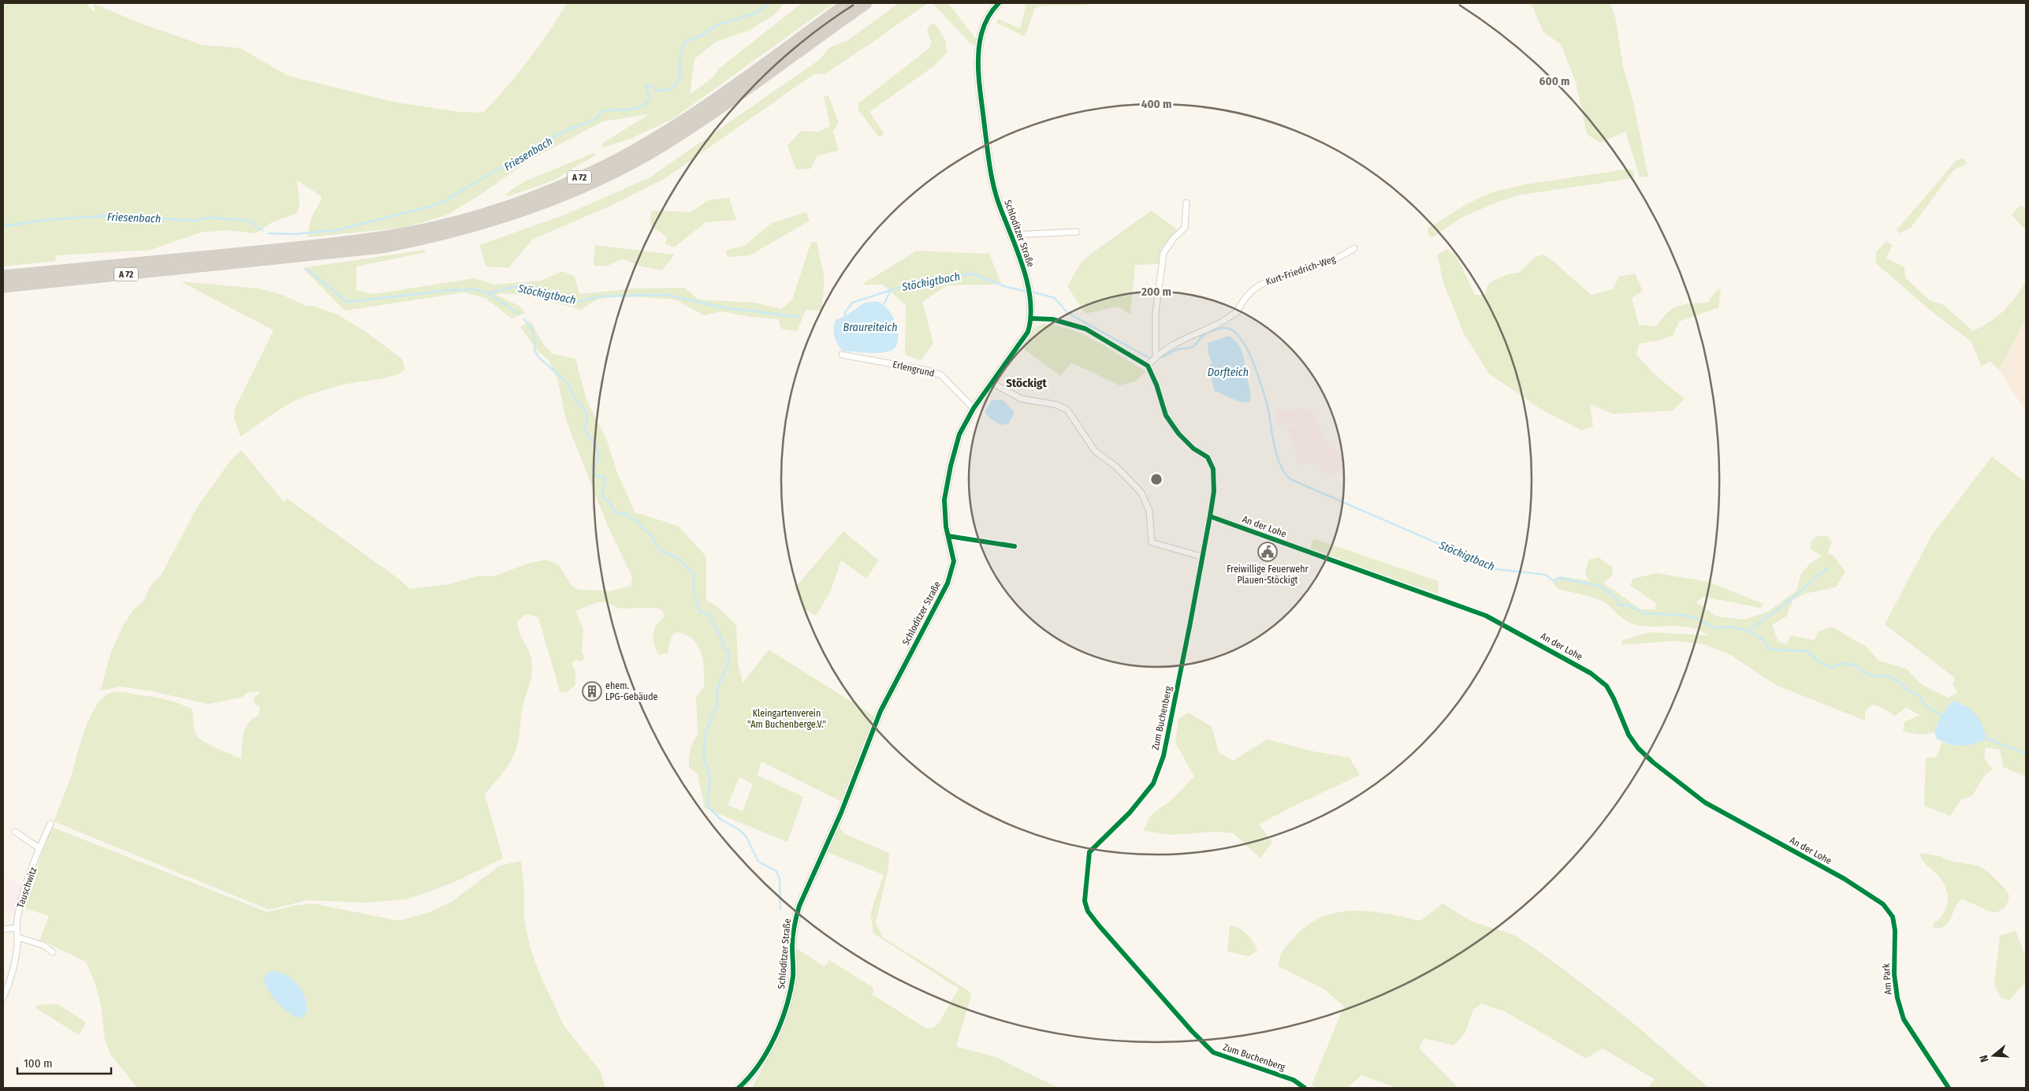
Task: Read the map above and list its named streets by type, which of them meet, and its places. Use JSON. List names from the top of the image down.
{
  "streets": {
    "highway": ["A 72"],
    "street": [
      "Schloditzer Straße",
      "Kurt-Friedrich-Weg",
      "Erlengrund",
      "An der Lohe",
      "Zum Buchenberg",
      "Tauschwitz",
      "Am Park"
    ]
  },
  "crossings": [
    ["Schloditzer Straße", "Erlengrund"],
    ["Kurt-Friedrich-Weg", "Zum Buchenberg"],
    ["An der Lohe", "Zum Buchenberg"],
    ["An der Lohe", "Am Park"]
  ],
  "districts": ["Stöckigt"],
  "water": [
    "Friesenbach",
    "Stöckigtbach",
    "Braureiteich",
    "Dorfteich"
  ],
  "parks": ["Kleingartenverein \"Am Buchenberge.V.\""],
  "places": {
    "public building": ["Freiwillige Feuerwehr Plauen-Stöckigt"],
    "building": ["ehem. LPG-Gebäude"]
  },
  "scale_bar": "100 m",
  "north": "left",
  "rings": ["600 m", "400 m", "200 m"]
}
